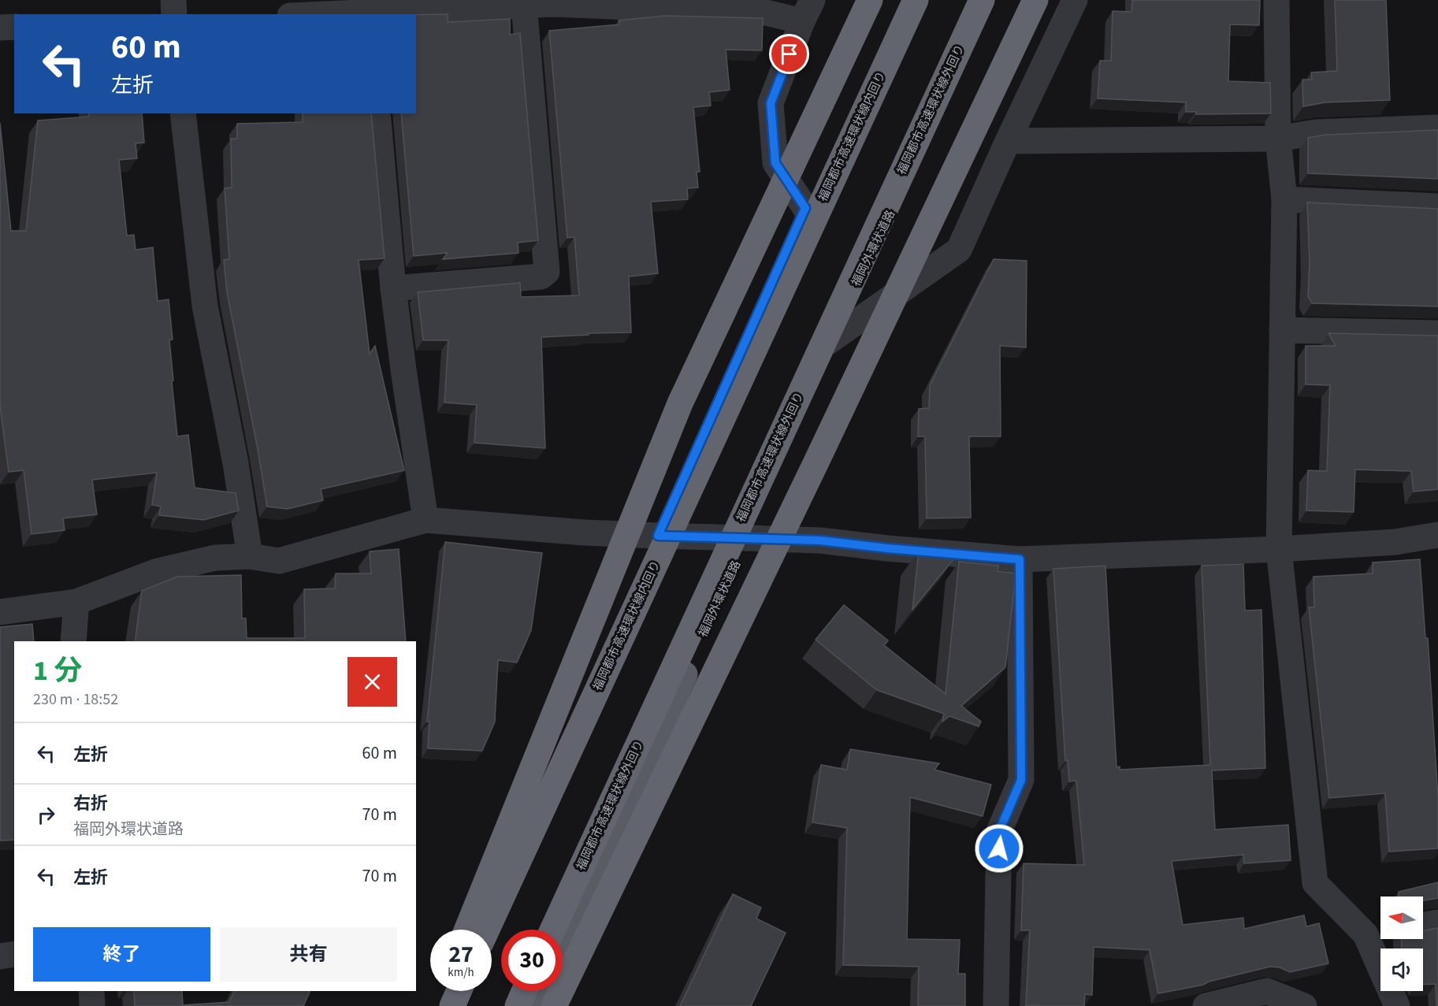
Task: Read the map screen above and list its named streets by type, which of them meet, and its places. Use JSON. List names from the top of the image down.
{
  "streets": {
    "highway": ["福岡都市高速環状線外回り", "福岡都市高速環状線内回り", "福岡外環状道路"]
  },
  "north": "left",
  "page": {
    "turn": ["60 m", "左折"],
    "heading": ["1 分", "230 m · 18:52"],
    "list": [
      {
        "name": "左折",
        "value": "60 m"
      },
      {
        "name": "右折",
        "note": "福岡外環状道路",
        "value": "70 m"
      },
      {
        "name": "左折",
        "value": "70 m"
      }
    ],
    "buttons": ["終了", "共有"],
    "speed": "27 km/h",
    "limit": "30"
  }
}
